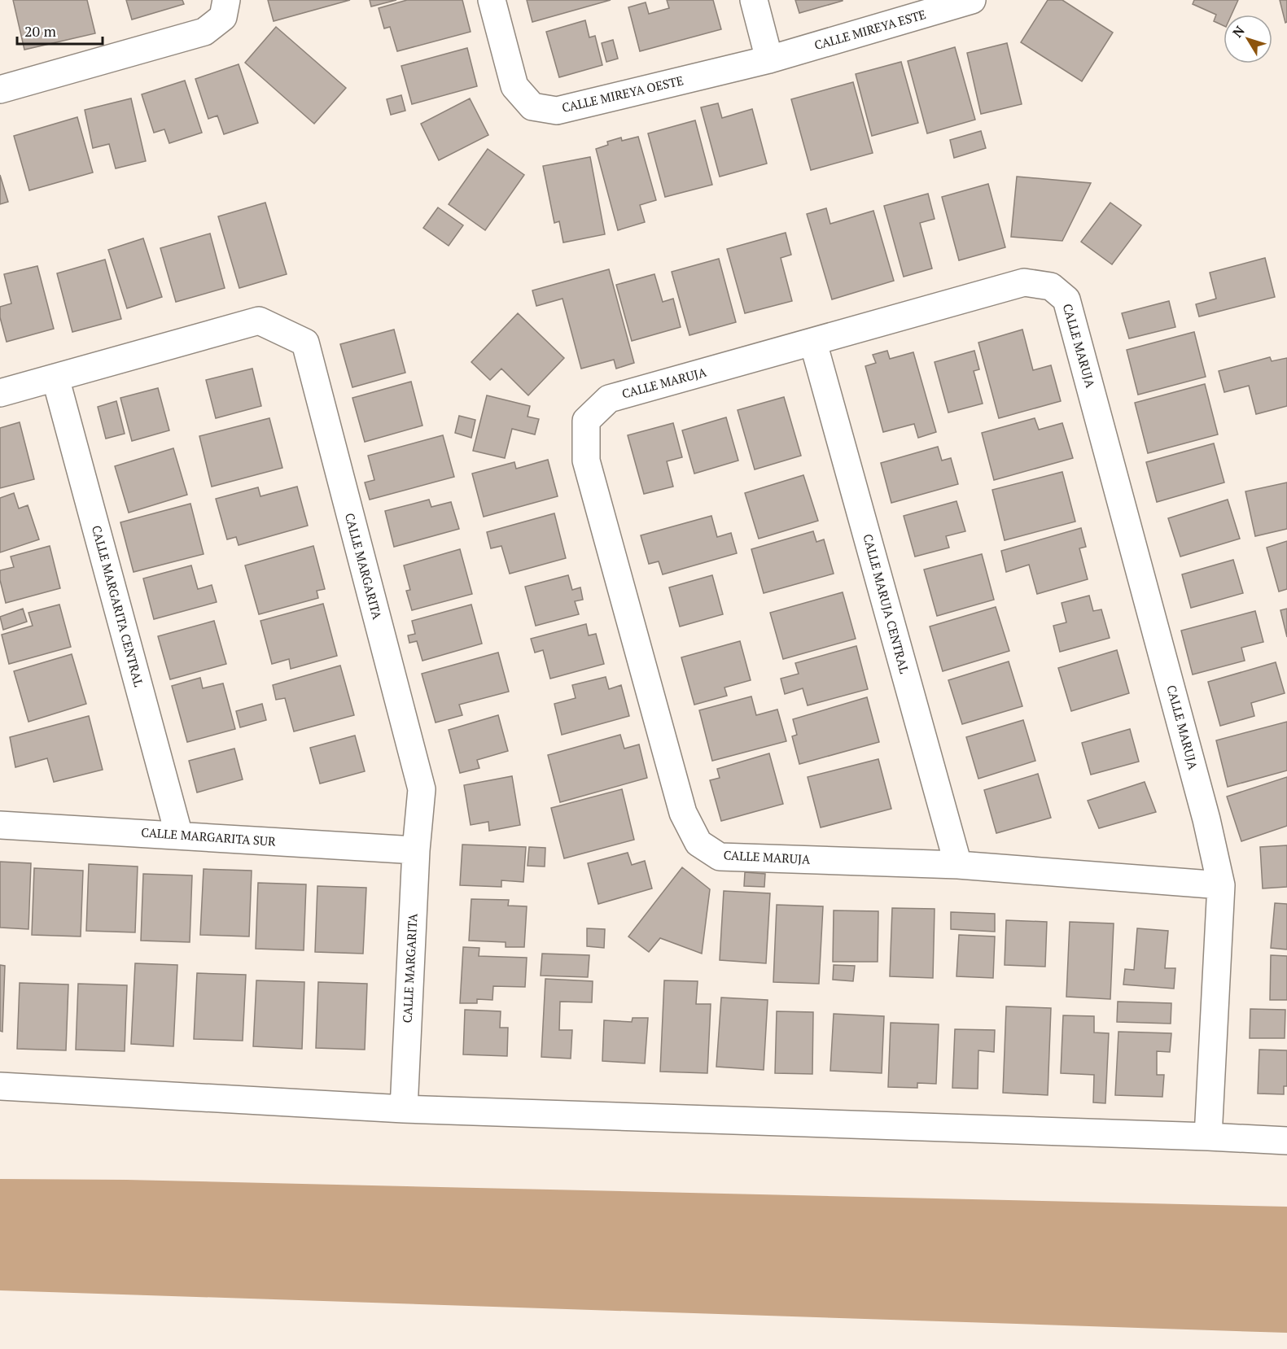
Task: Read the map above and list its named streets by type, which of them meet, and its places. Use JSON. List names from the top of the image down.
{
  "streets": {
    "street": [
      "CALLE MIREYA ESTE",
      "CALLE MIREYA OESTE",
      "CALLE MARUJA",
      "CALLE MARGARITA",
      "CALLE MARUJA CENTRAL",
      "CALLE MARGARITA CENTRAL",
      "CALLE MARGARITA SUR"
    ]
  },
  "crossings": [
    ["CALLE MIREYA ESTE", "CALLE MIREYA OESTE"],
    ["CALLE MARUJA", "CALLE MARUJA CENTRAL"],
    ["CALLE MARGARITA", "CALLE MARGARITA CENTRAL"],
    ["CALLE MARGARITA", "CALLE MARGARITA SUR"],
    ["CALLE MARGARITA CENTRAL", "CALLE MARGARITA SUR"]
  ],
  "scale_bar": "20 m",
  "north": "top left"
}
